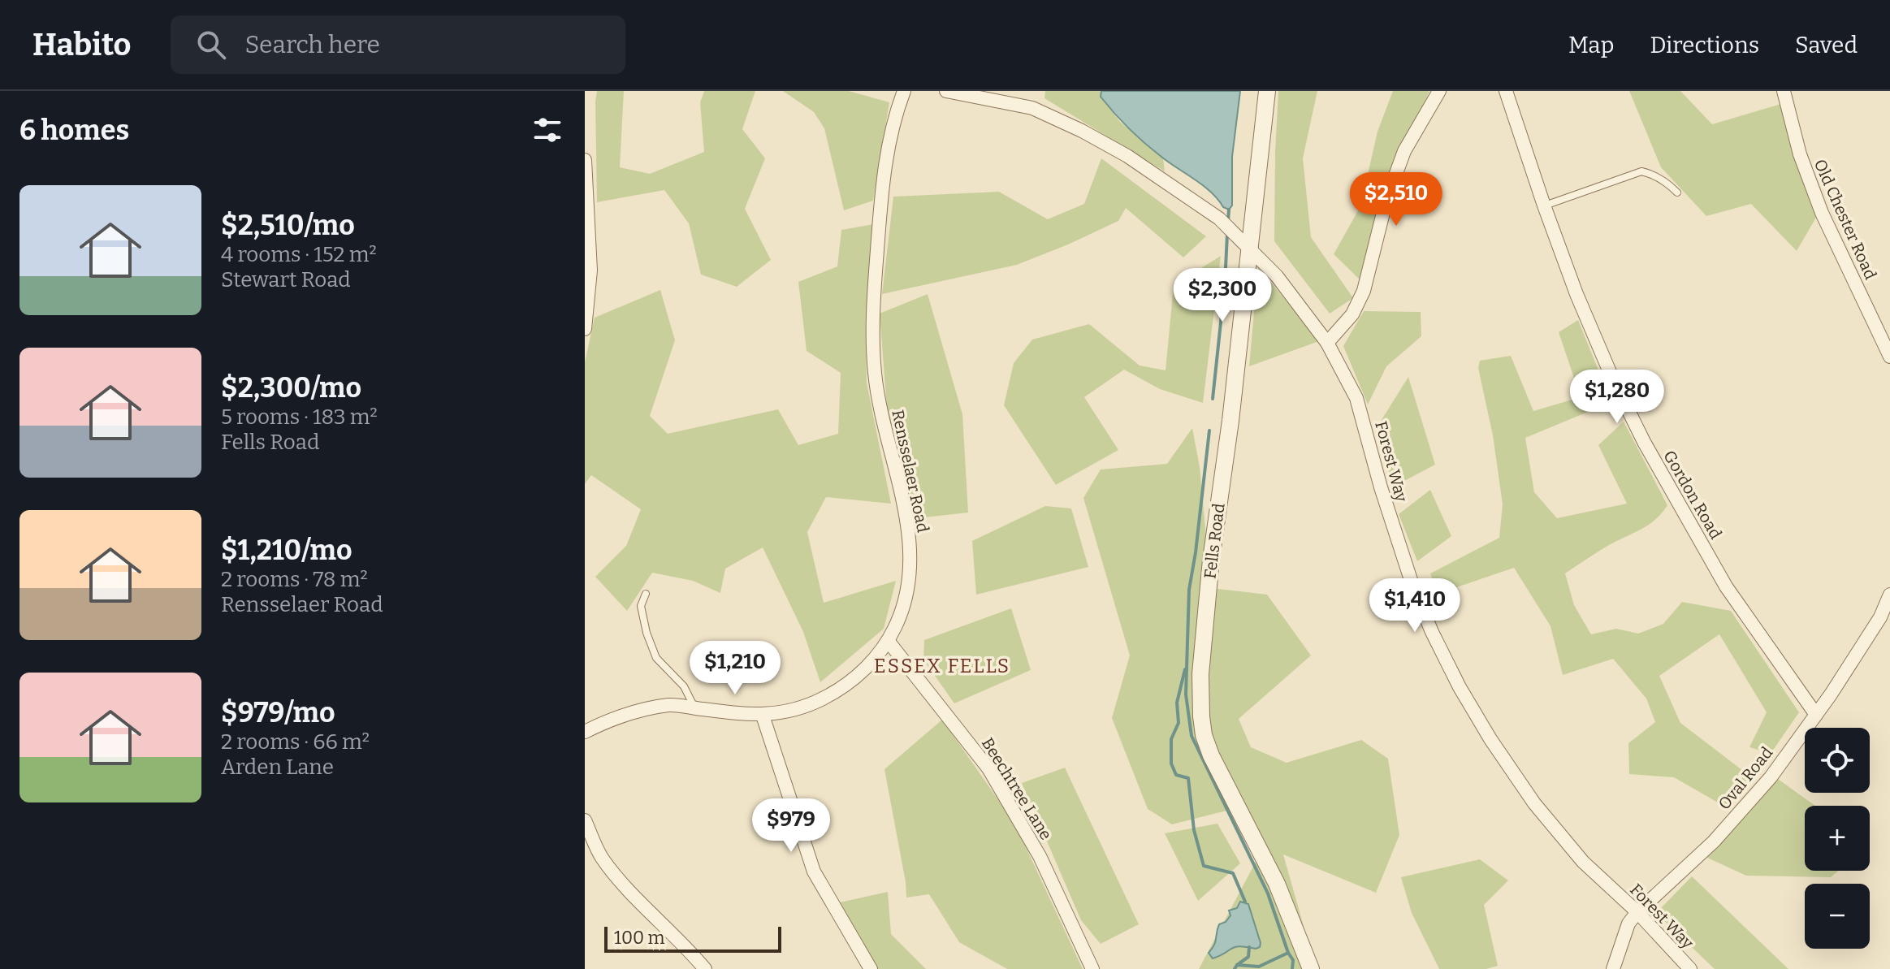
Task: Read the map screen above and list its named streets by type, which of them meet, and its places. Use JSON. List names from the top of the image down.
{
  "streets": {
    "street": [
      "Old Chester Road",
      "Forest Way",
      "Rensselaer Road",
      "Gordon Road",
      "Fells Road",
      "Oval Road",
      "Beechtree Lane"
    ]
  },
  "crossings": [
    ["Forest Way", "Fells Road"],
    ["Forest Way", "Oval Road"],
    ["Rensselaer Road", "Beechtree Lane"],
    ["Gordon Road", "Oval Road"]
  ],
  "districts": ["ESSEX FELLS"],
  "scale_bar": "100 m",
  "page": {
    "header": "Habito",
    "search": "Search here",
    "nav": ["Map", "Directions", "Saved"],
    "heading": "6 homes",
    "list": [
      {
        "name": "$2,510/mo",
        "note": "4 rooms · 152 m² · Stewart Road"
      },
      {
        "name": "$2,300/mo",
        "note": "5 rooms · 183 m² · Fells Road"
      },
      {
        "name": "$1,210/mo",
        "note": "2 rooms · 78 m² · Rensselaer Road"
      },
      {
        "name": "$979/mo",
        "note": "2 rooms · 66 m² · Arden Lane"
      }
    ],
    "price": [
      "$2,510",
      "$2,300",
      "$1,280",
      "$1,410",
      "$1,210",
      "$979"
    ],
    "map_buttons": ["+", "−"],
    "scale": "100 m"
  }
}
